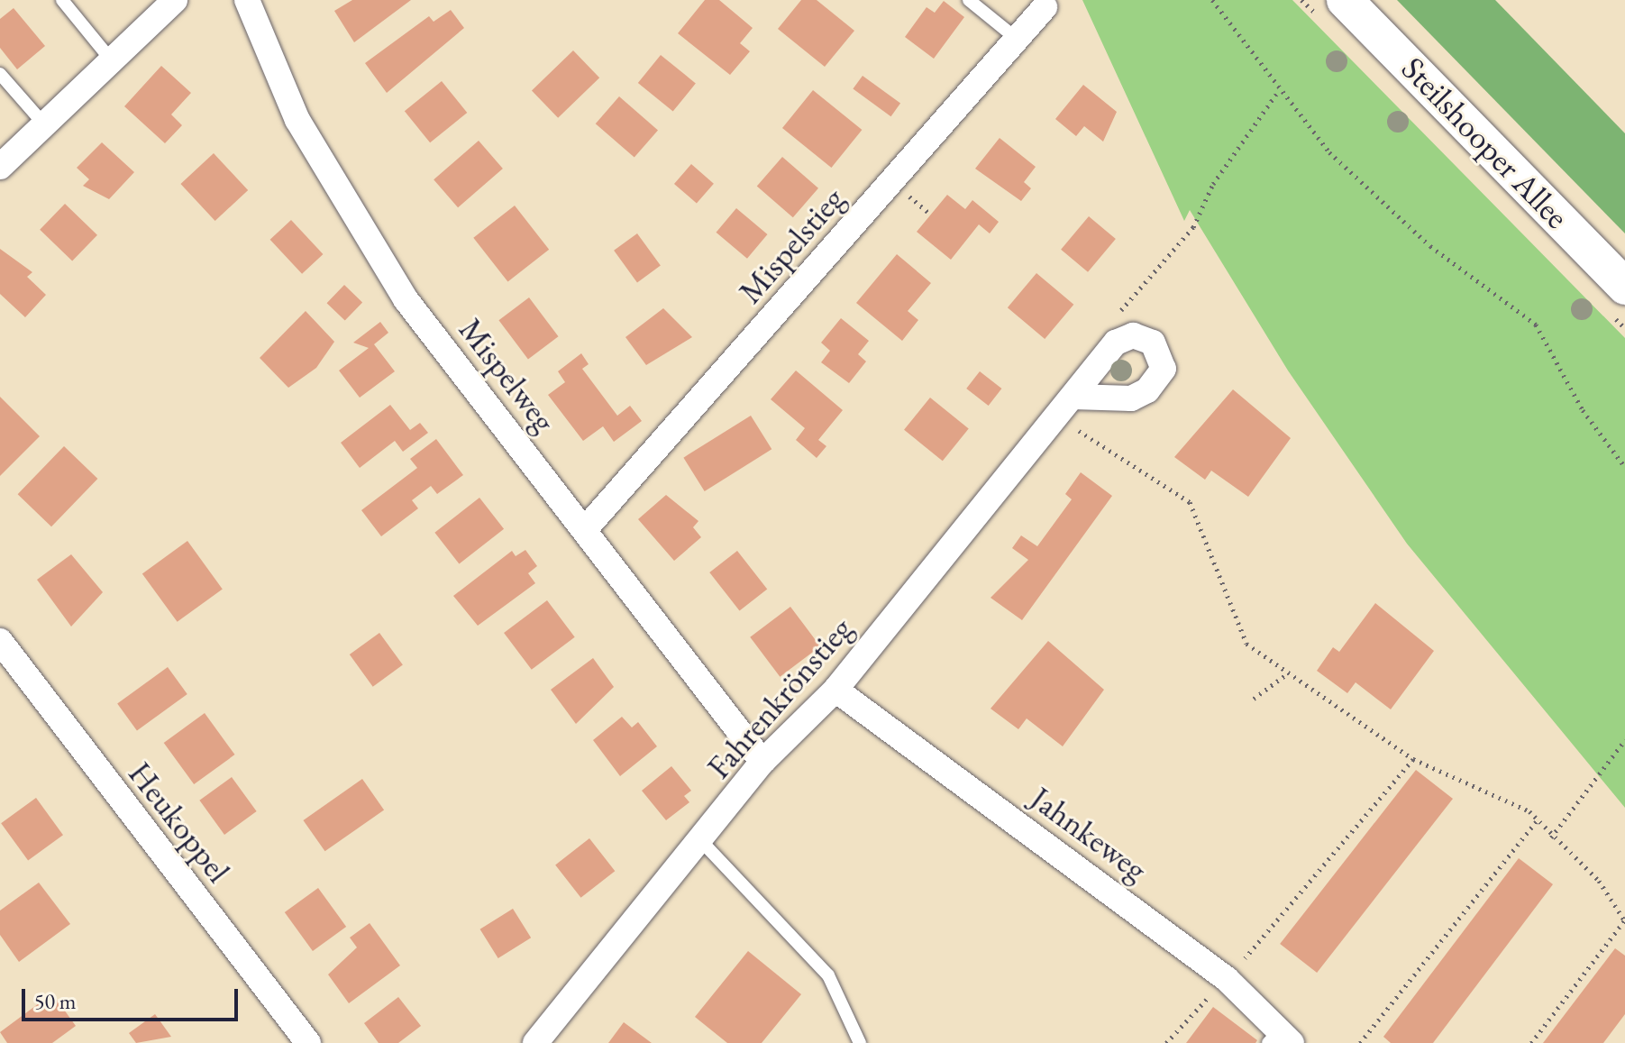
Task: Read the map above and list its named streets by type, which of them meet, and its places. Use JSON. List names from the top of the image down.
{
  "streets": {
    "main road": ["Steilshooper Allee"],
    "street": [
      "Mispelstieg",
      "Mispelweg",
      "Fahrenkrönstieg",
      "Heukoppel",
      "Jahnkeweg"
    ]
  },
  "crossings": [
    ["Mispelstieg", "Mispelweg"],
    ["Mispelweg", "Fahrenkrönstieg"],
    ["Fahrenkrönstieg", "Jahnkeweg"]
  ],
  "scale_bar": "50 m"
}
